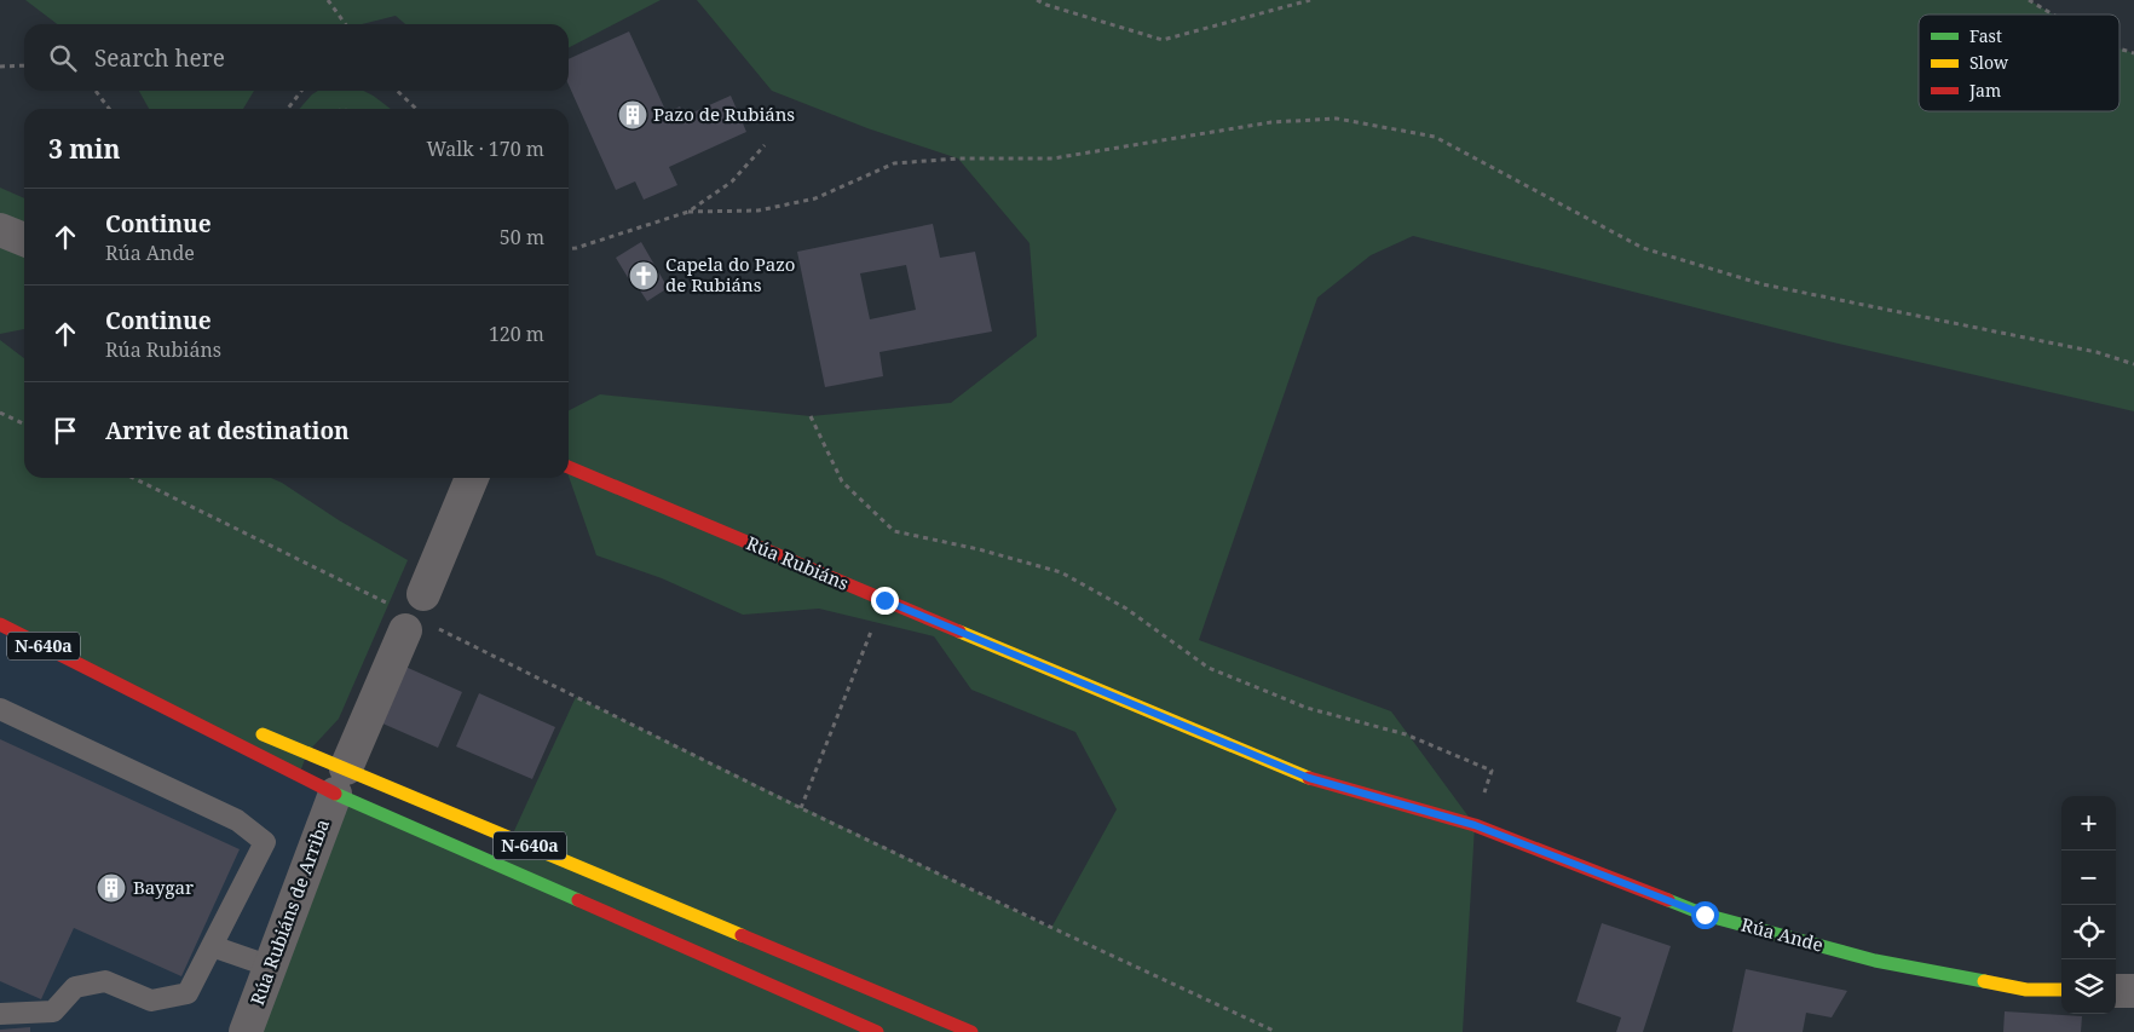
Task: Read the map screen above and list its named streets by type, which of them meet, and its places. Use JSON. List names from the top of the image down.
{
  "streets": {
    "main road": ["Rúa Rubiáns", "N-640a", "Rúa Ande"],
    "street": ["Rúa Rubiáns de Arriba"]
  },
  "crossings": [
    ["Rúa Rubiáns", "Rúa Ande"],
    ["N-640a", "Rúa Rubiáns de Arriba"]
  ],
  "places": {
    "building": ["Pazo de Rubiáns", "Baygar"],
    "church": ["Capela do Pazo de Rubiáns"]
  },
  "legend": ["Fast", "Slow", "Jam"],
  "page": {
    "search": "Search here",
    "heading": ["3 min", "Walk · 170 m"],
    "list": [
      ["Continue", "Rúa Ande", "50 m"],
      ["Continue", "Rúa Rubiáns", "120 m"],
      "Arrive at destination"
    ],
    "map_buttons": ["+", "−"]
  }
}
